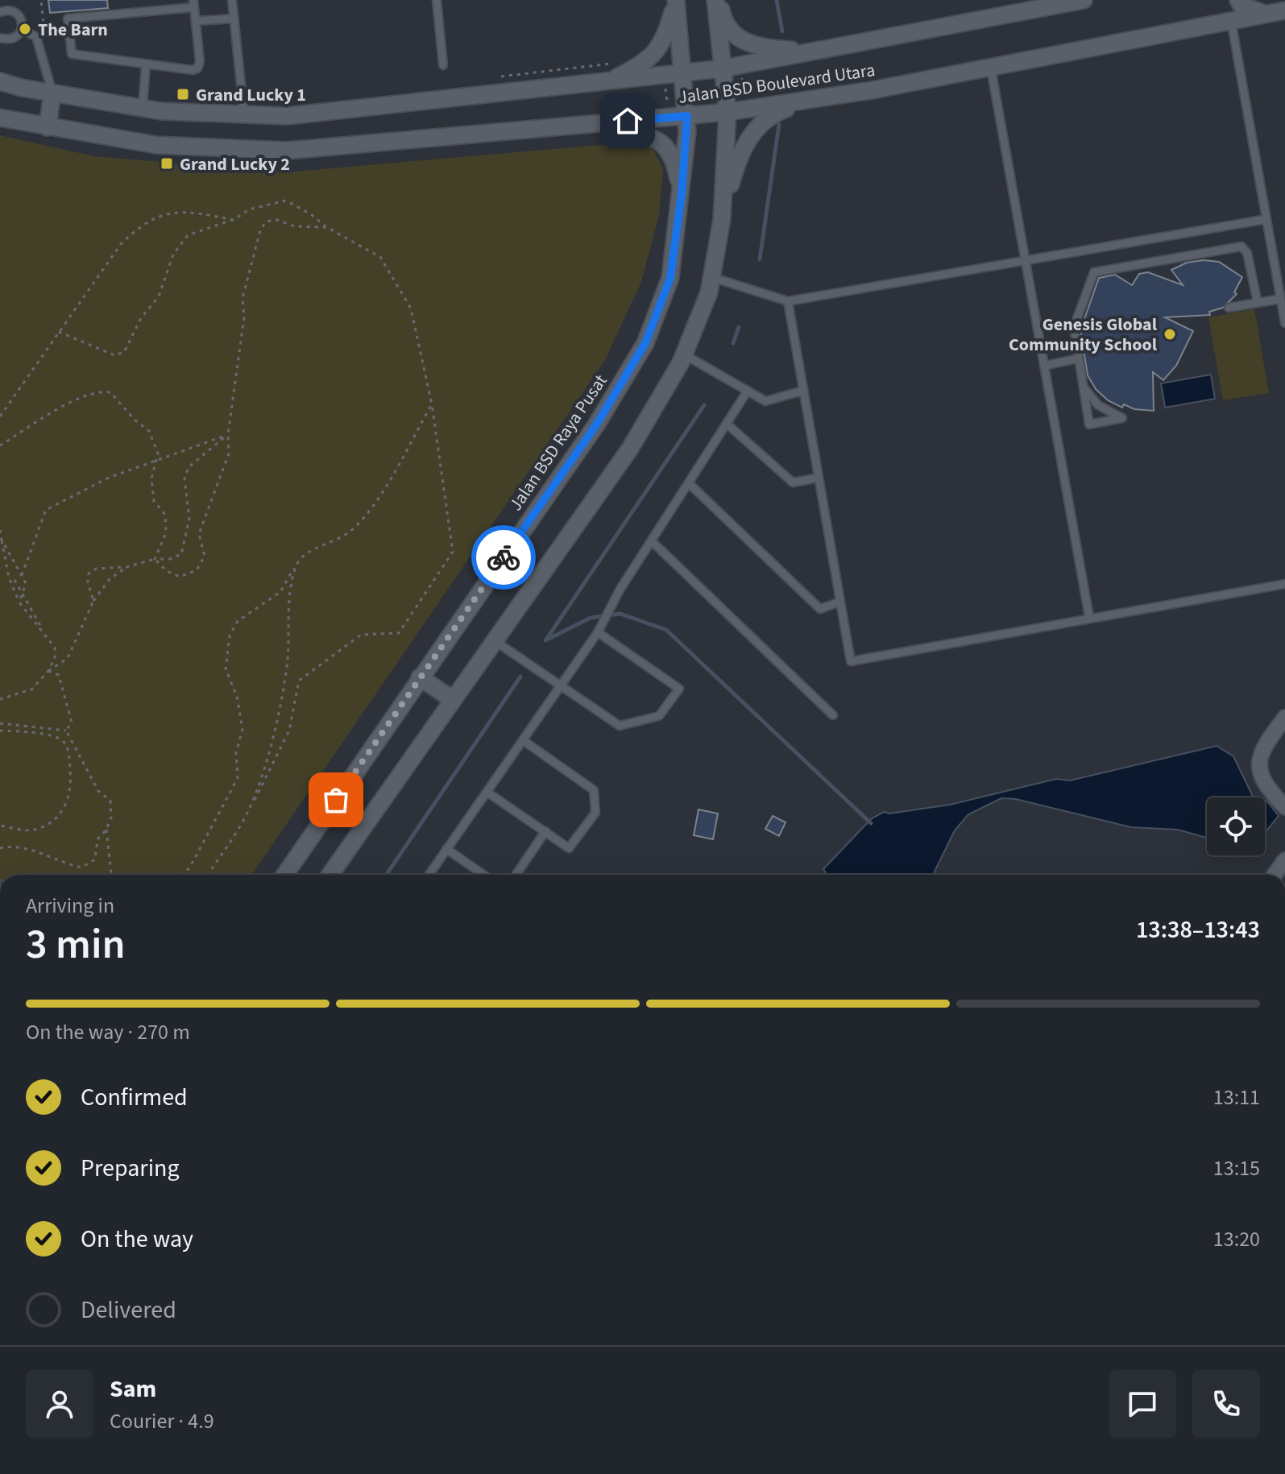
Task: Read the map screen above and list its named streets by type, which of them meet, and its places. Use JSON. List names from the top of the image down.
{
  "streets": {
    "main road": ["Jalan BSD Boulevard Utara", "Jalan BSD Raya Pusat"]
  },
  "crossings": [
    ["Jalan BSD Boulevard Utara", "Jalan BSD Raya Pusat"]
  ],
  "places": {
    "other": ["The Barn", "Genesis Global Community School"],
    "transit": ["Grand Lucky 1", "Grand Lucky 2"]
  },
  "page": {
    "heading": ["3 min", "Arriving in", "13:38–13:43"],
    "panel": ["Sam", "Courier · 4.9"],
    "bar": "On the way · 270 m",
    "list": [
      ["Confirmed", "13:11"],
      ["Preparing", "13:15"],
      ["On the way", "13:20"],
      "Delivered"
    ]
  }
}
